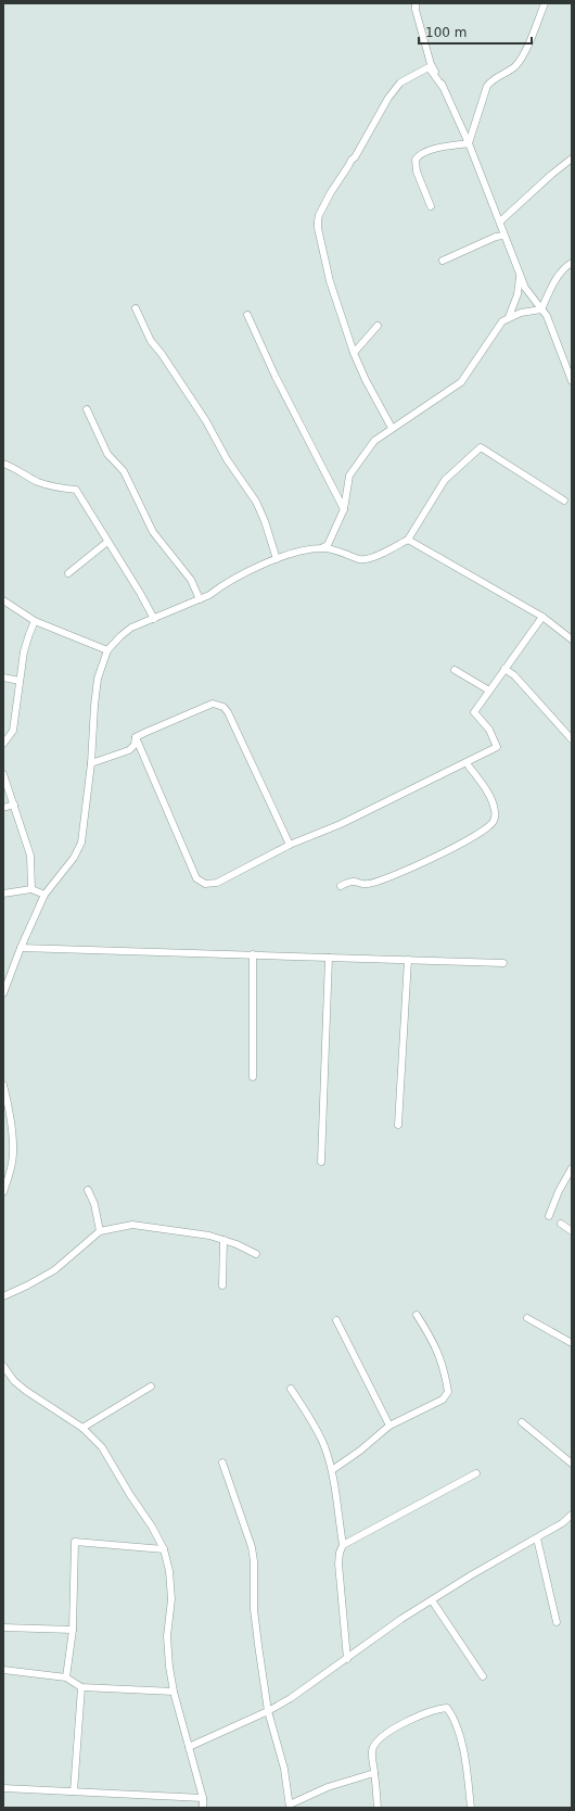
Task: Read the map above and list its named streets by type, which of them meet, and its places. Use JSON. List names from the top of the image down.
{
  "scale_bar": "100 m"
}
